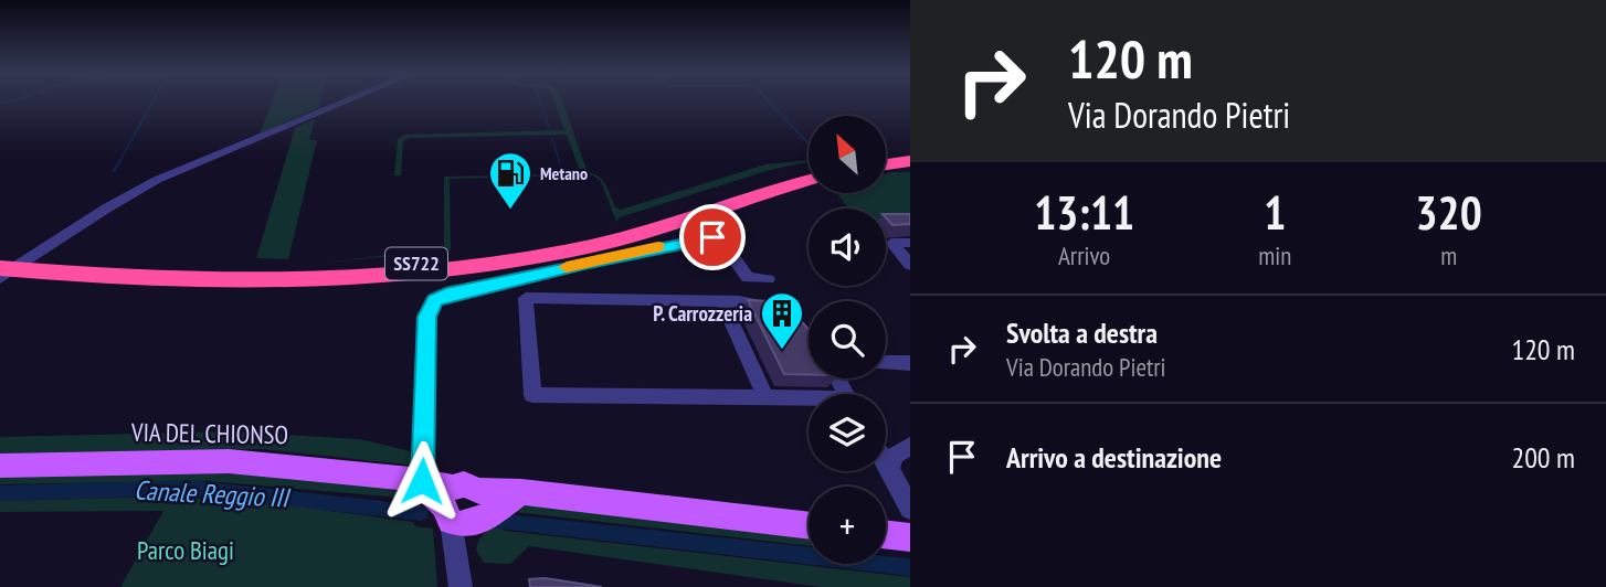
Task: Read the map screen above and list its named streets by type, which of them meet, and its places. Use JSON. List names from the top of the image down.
{
  "streets": {
    "highway": ["SS722"],
    "main road": ["VIA DEL CHIONSO"]
  },
  "water": ["Canale Reggio III"],
  "parks": ["Parco Biagi"],
  "places": {
    "fuel station": ["Metano"],
    "building": ["P. Carrozzeria"]
  },
  "north": "top left",
  "page": {
    "turn": ["120 m", "Via Dorando Pietri"],
    "map_buttons": "+",
    "eta": [
      "13:11",
      "Arrivo",
      "1",
      "min",
      "320",
      "m"
    ],
    "list": [
      {
        "name": "Svolta a destra",
        "note": "Via Dorando Pietri",
        "value": "120 m"
      },
      {
        "name": "Arrivo a destinazione",
        "value": "200 m"
      }
    ]
  }
}
